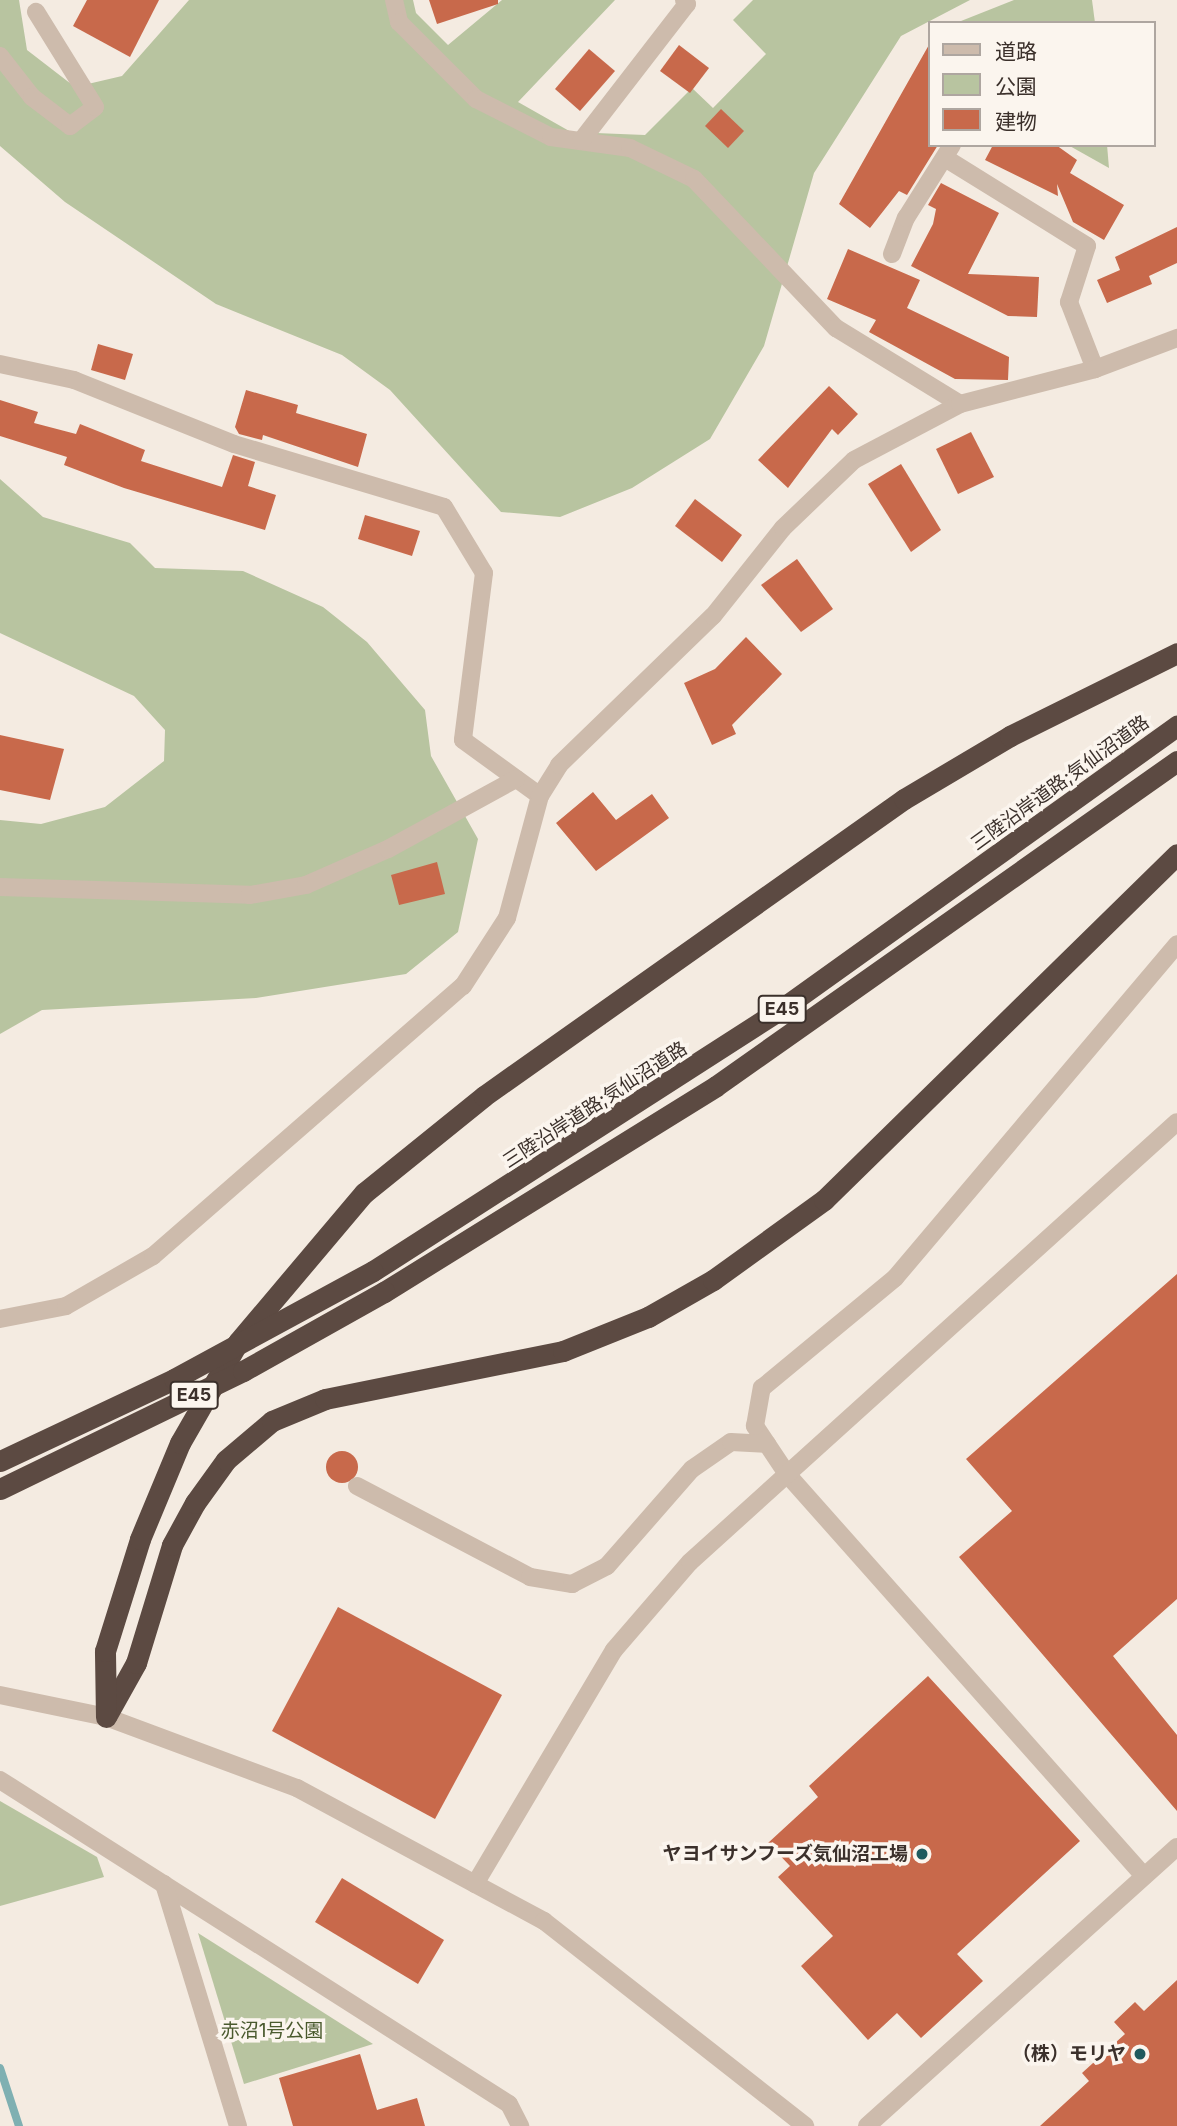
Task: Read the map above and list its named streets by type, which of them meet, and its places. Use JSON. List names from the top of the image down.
{
  "streets": {
    "highway": ["三陸沿岸道路;気仙沼道路", "E45"]
  },
  "parks": ["赤沼1号公園"],
  "places": ["ヤヨイサンフーズ気仙沼工場", "（株）モリヤ"],
  "legend": ["道路", "公園", "建物"]
}
